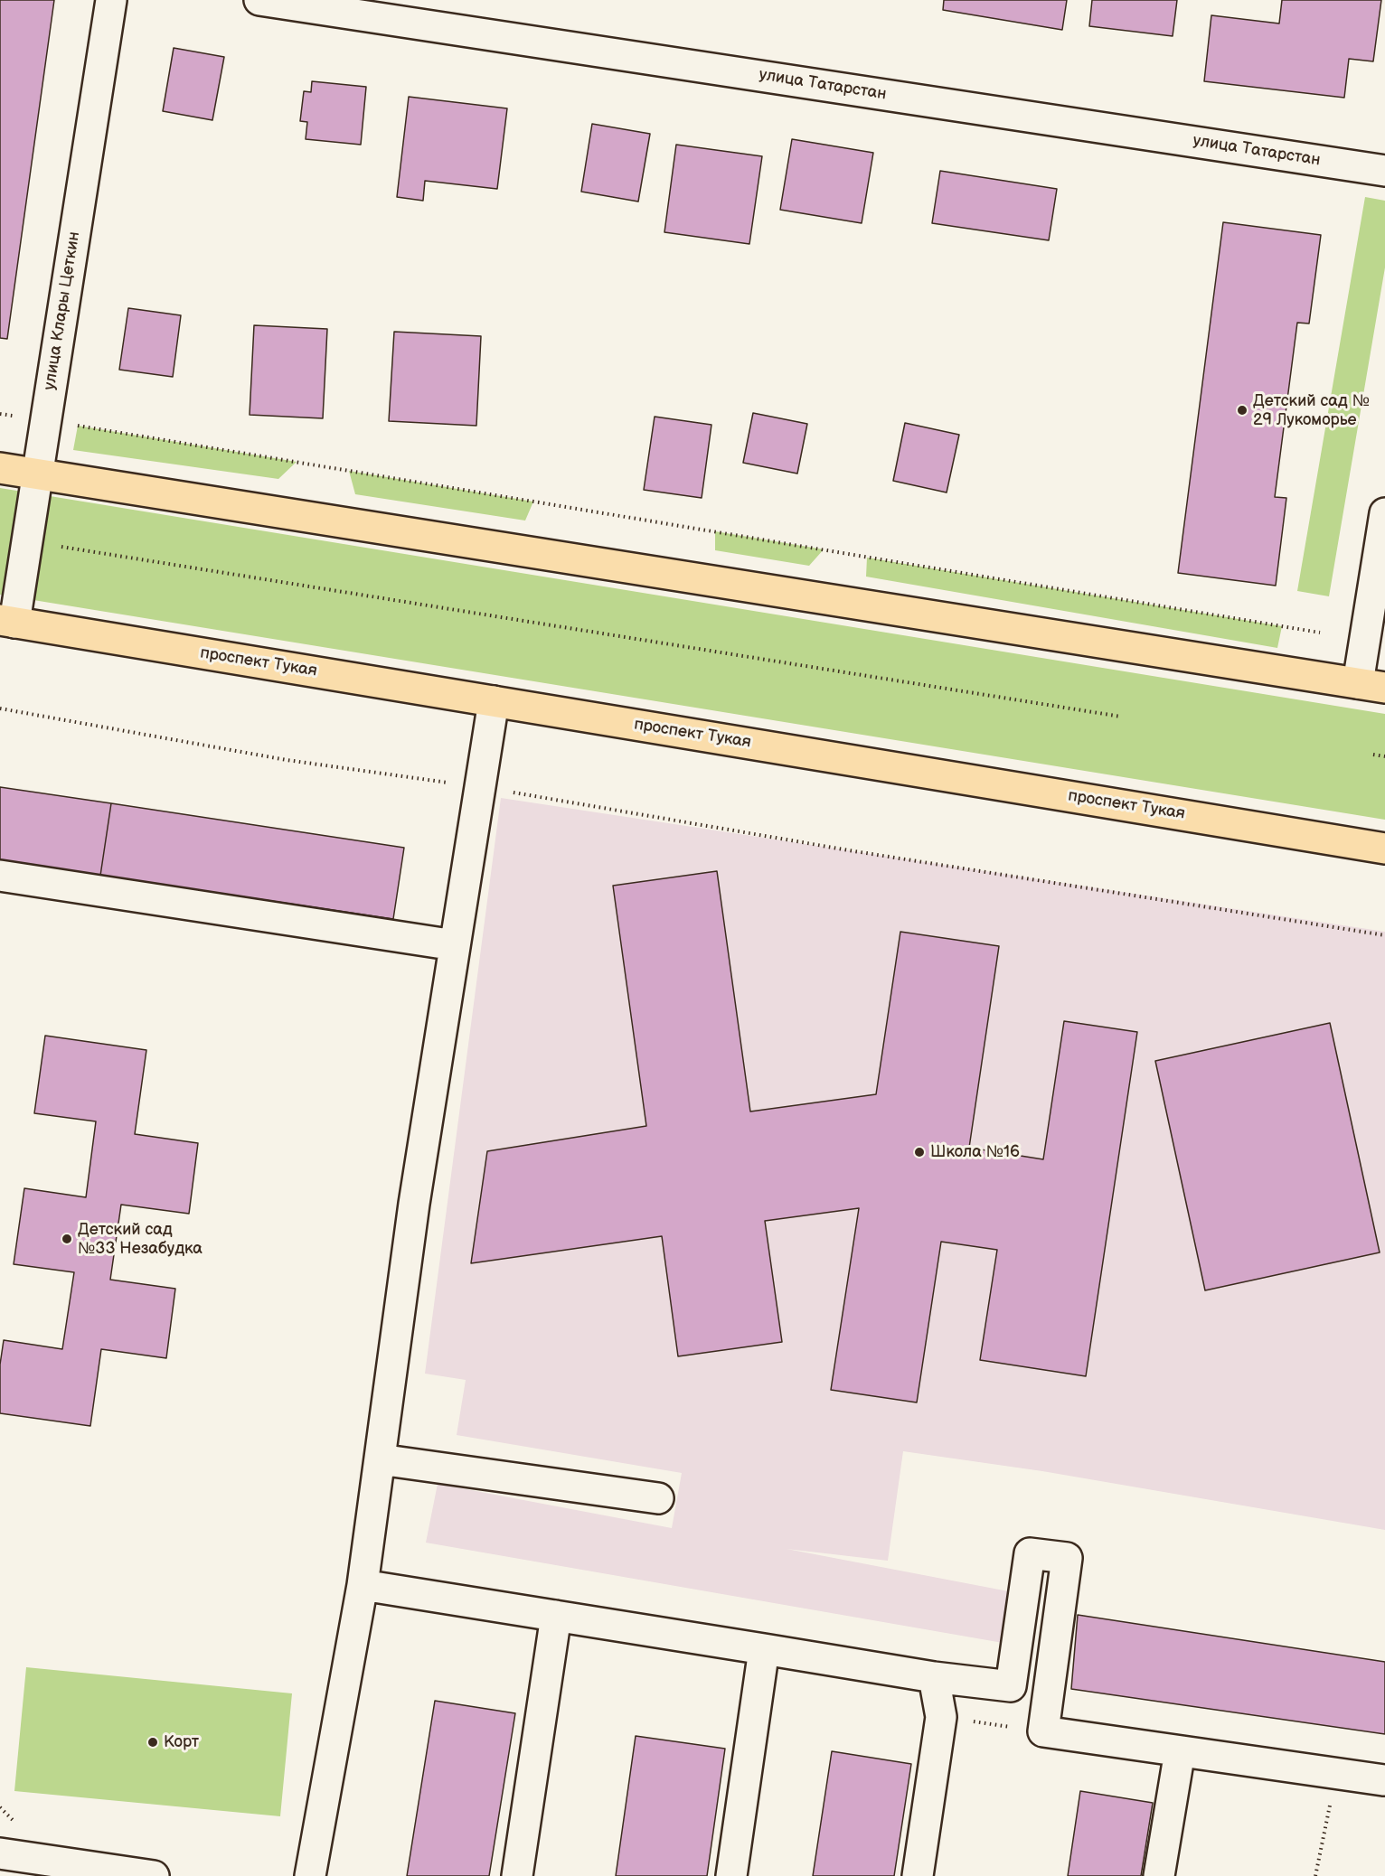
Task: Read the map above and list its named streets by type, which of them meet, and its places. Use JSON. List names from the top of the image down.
{
  "streets": {
    "main road": ["проспект Тукая"],
    "street": ["улица Татарстан", "улица Клары Цеткин"]
  },
  "crossings": [
    ["улица Клары Цеткин", "проспект Тукая"]
  ],
  "places": [
    "Детский сад № 29 Лукоморье",
    "Школа №16",
    "Детский сад №33 Незабудка",
    "Корт"
  ]
}
